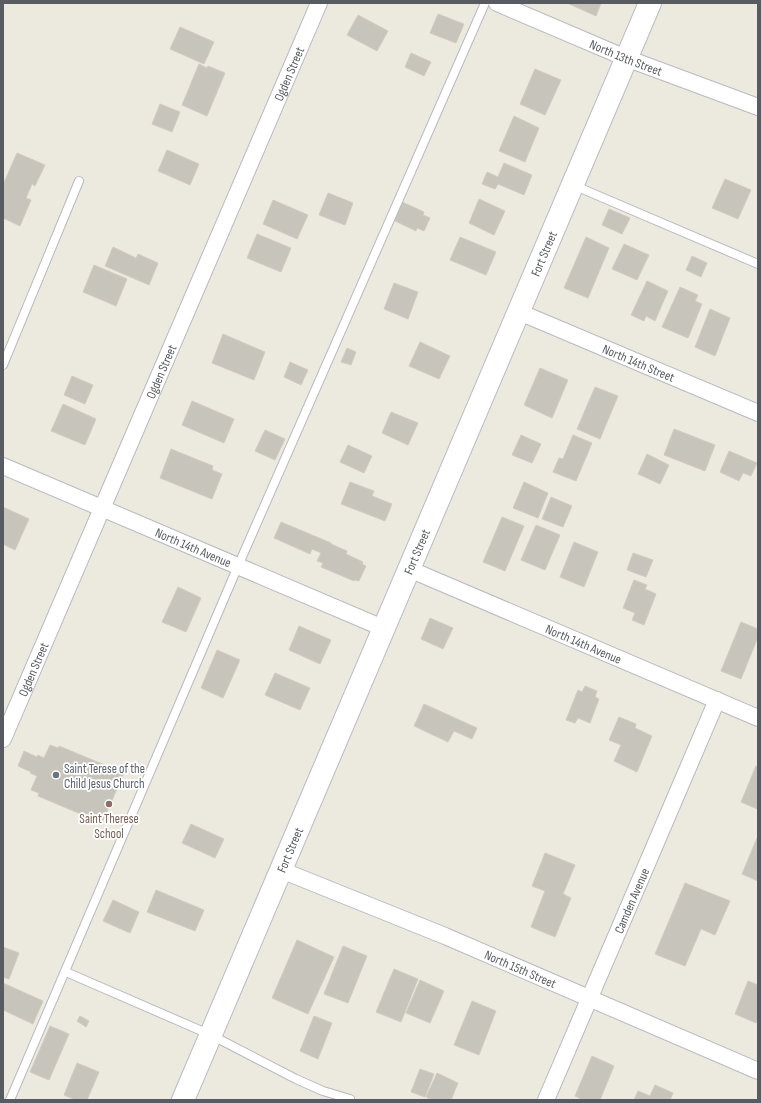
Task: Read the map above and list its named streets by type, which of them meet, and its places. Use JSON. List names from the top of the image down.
{
  "streets": {
    "street": [
      "North 13th Street",
      "Ogden Street",
      "Fort Street",
      "North 14th Street",
      "North 14th Avenue",
      "Camden Avenue",
      "North 15th Street"
    ]
  },
  "crossings": [
    ["North 13th Street", "Fort Street"],
    ["Ogden Street", "North 14th Avenue"],
    ["Fort Street", "North 14th Street"],
    ["Fort Street", "North 14th Avenue"],
    ["Fort Street", "North 15th Street"],
    ["North 14th Avenue", "Camden Avenue"],
    ["Camden Avenue", "North 15th Street"]
  ],
  "places": ["Saint Terese of the Child Jesus Church", "Saint Therese School"]
}
